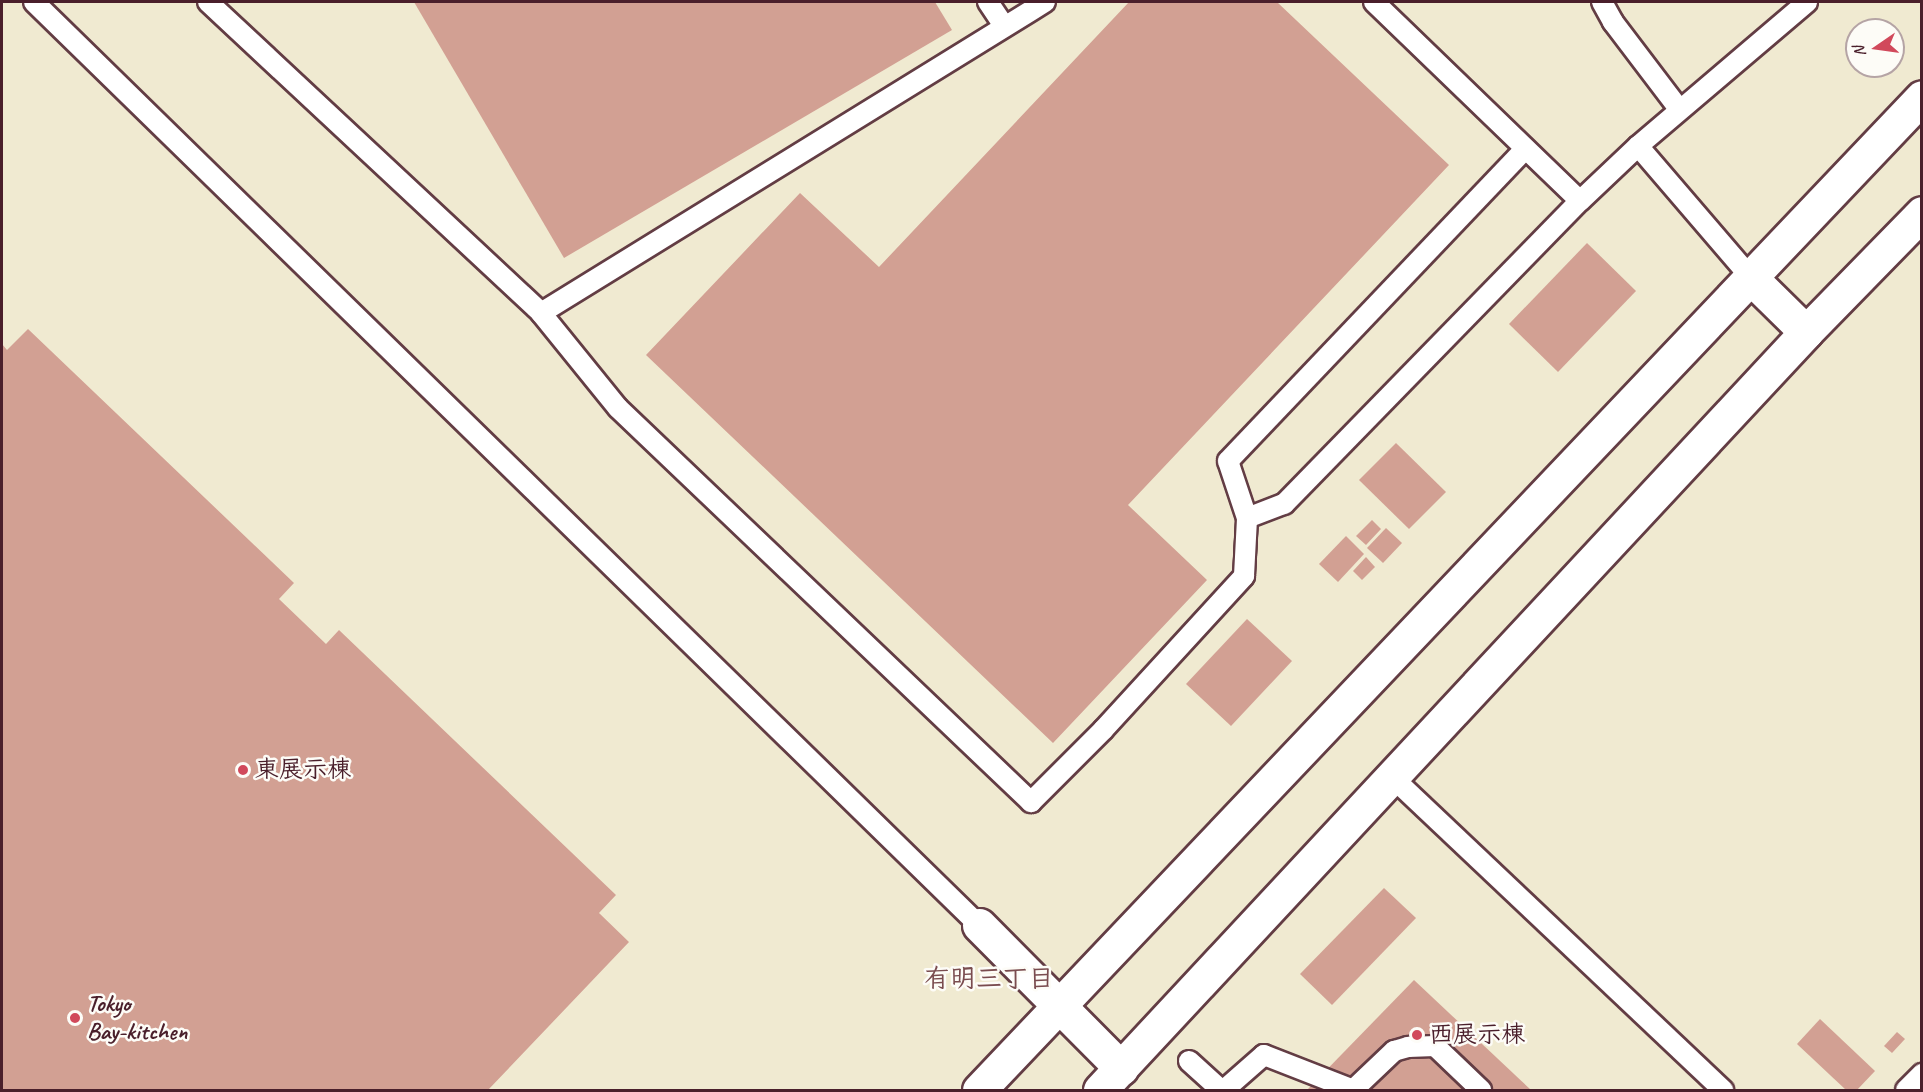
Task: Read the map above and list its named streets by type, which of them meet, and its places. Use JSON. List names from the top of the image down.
{
  "districts": ["有明三丁目"],
  "places": ["東展示棟", "Tokyo Bay-kitchen", "西展示棟"],
  "north": "left"
}
